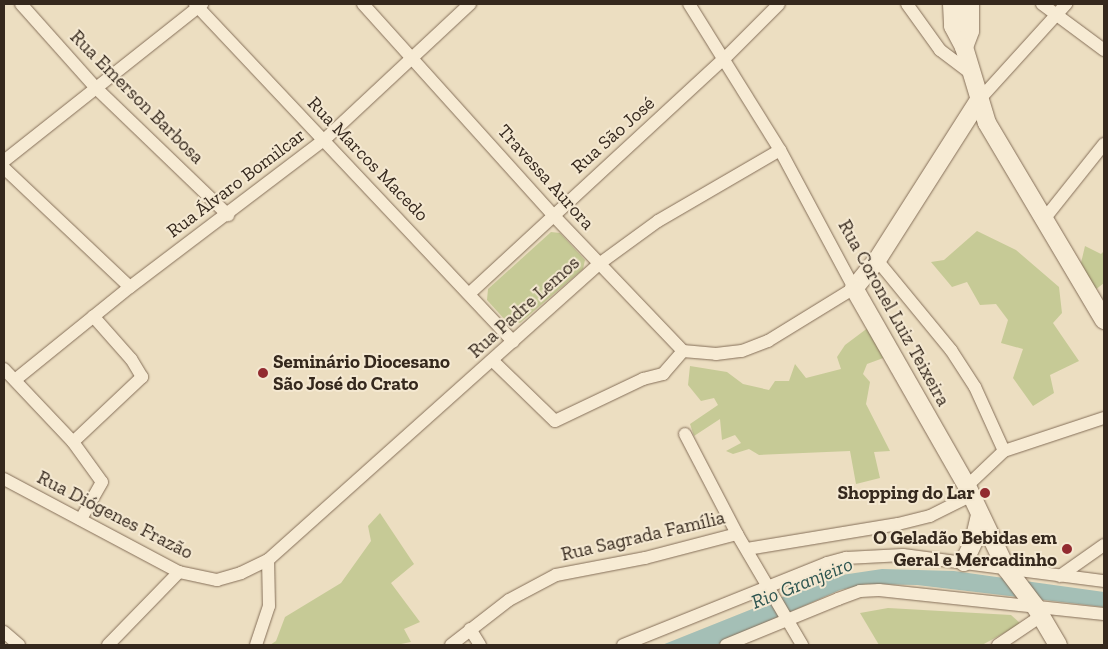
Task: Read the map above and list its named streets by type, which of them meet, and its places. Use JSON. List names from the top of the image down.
{
  "streets": {
    "main road": ["Rua Coronel Luiz Teixeira"],
    "street": [
      "Rua Emerson Barbosa",
      "Rua São José",
      "Rua Marcos Macedo",
      "Travessa Aurora",
      "Rua Álvaro Bomilcar",
      "Rua Padre Lemos",
      "Rua Diógenes Frazão",
      "Rua Sagrada Família"
    ]
  },
  "crossings": [
    ["Rua Emerson Barbosa", "Rua Álvaro Bomilcar"],
    ["Rua São José", "Rua Marcos Macedo"],
    ["Rua São José", "Travessa Aurora"],
    ["Rua São José", "Rua Coronel Luiz Teixeira"],
    ["Rua Marcos Macedo", "Rua Álvaro Bomilcar"],
    ["Rua Marcos Macedo", "Rua Padre Lemos"],
    ["Travessa Aurora", "Rua Álvaro Bomilcar"],
    ["Travessa Aurora", "Rua Padre Lemos"],
    ["Rua Padre Lemos", "Rua Coronel Luiz Teixeira"],
    ["Rua Padre Lemos", "Rua Diógenes Frazão"]
  ],
  "water": ["Rio Granjeiro"],
  "places": ["Seminário Diocesano São José do Crato", "Shopping do Lar", "O Geladão Bebidas em Geral e Mercadinho"]
}
